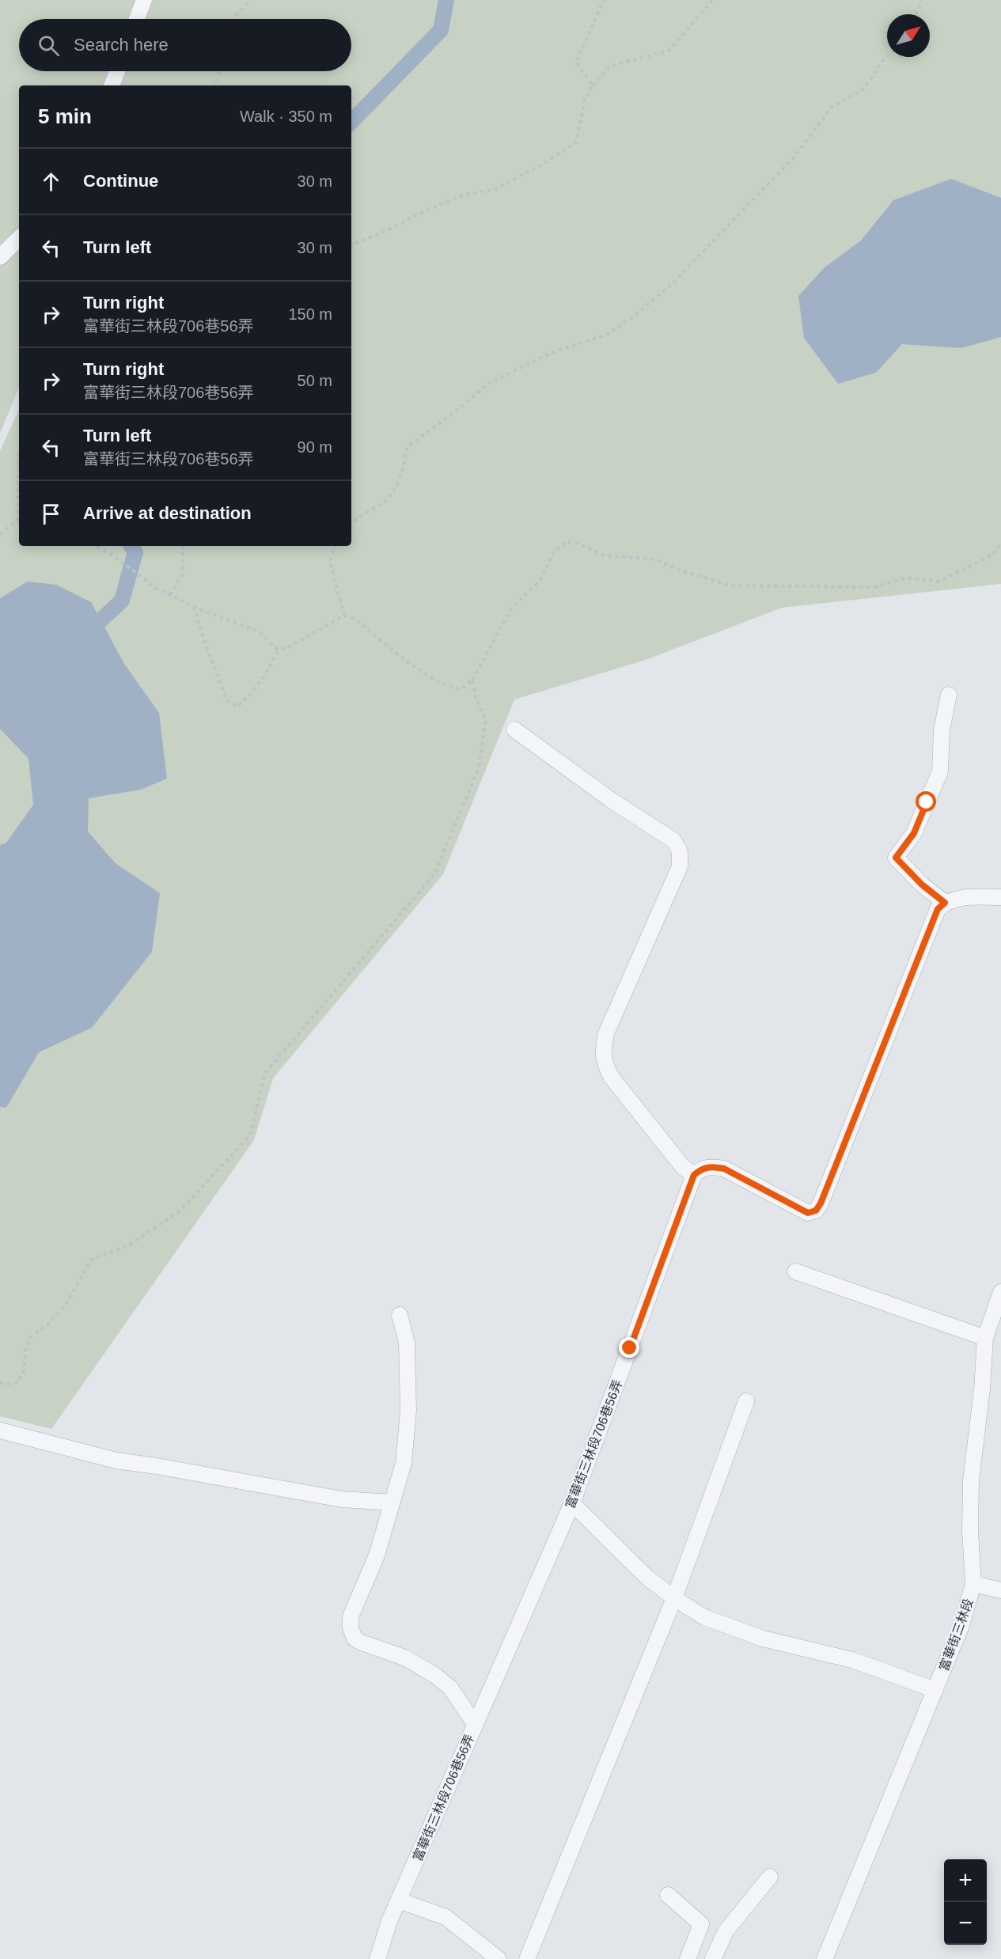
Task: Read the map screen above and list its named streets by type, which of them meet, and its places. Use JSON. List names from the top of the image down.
{
  "streets": {
    "street": ["富華街三林段706巷56弄", "富華街三林段"]
  },
  "north": "top right",
  "page": {
    "search": "Search here",
    "heading": ["5 min", "Walk · 350 m"],
    "list": [
      ["Continue", "30 m"],
      ["Turn left", "30 m"],
      ["Turn right", "富華街三林段706巷56弄", "150 m"],
      ["Turn right", "富華街三林段706巷56弄", "50 m"],
      ["Turn left", "富華街三林段706巷56弄", "90 m"],
      "Arrive at destination"
    ],
    "map_buttons": ["+", "−"]
  }
}
